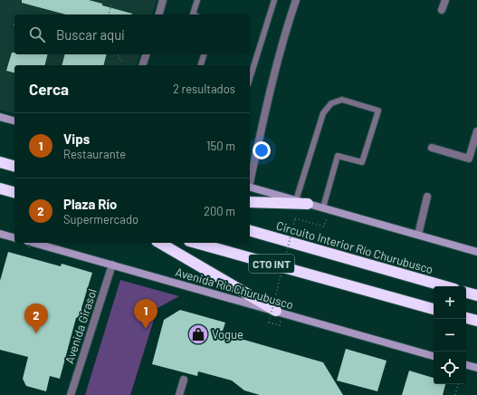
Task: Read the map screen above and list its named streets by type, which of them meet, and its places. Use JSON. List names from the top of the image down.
{
  "streets": {
    "highway": ["Circuito Interior Río Churubusco", "CTO INT"],
    "main road": ["Avenida Río Churubusco"],
    "street": ["Avenida Girasol"]
  },
  "crossings": [
    ["Avenida Río Churubusco", "Avenida Girasol"]
  ],
  "places": {
    "shop": ["Vogue"]
  },
  "page": {
    "search": "Buscar aquí",
    "heading": ["Cerca", "2 resultados"],
    "list": [
      {
        "mark": "1",
        "name": "Vips",
        "note": "Restaurante",
        "value": "150 m"
      },
      {
        "mark": "2",
        "name": "Plaza Río",
        "note": "Supermercado",
        "value": "200 m"
      }
    ],
    "map_buttons": ["+", "−"],
    "pins": ["1", "2"]
  }
}
